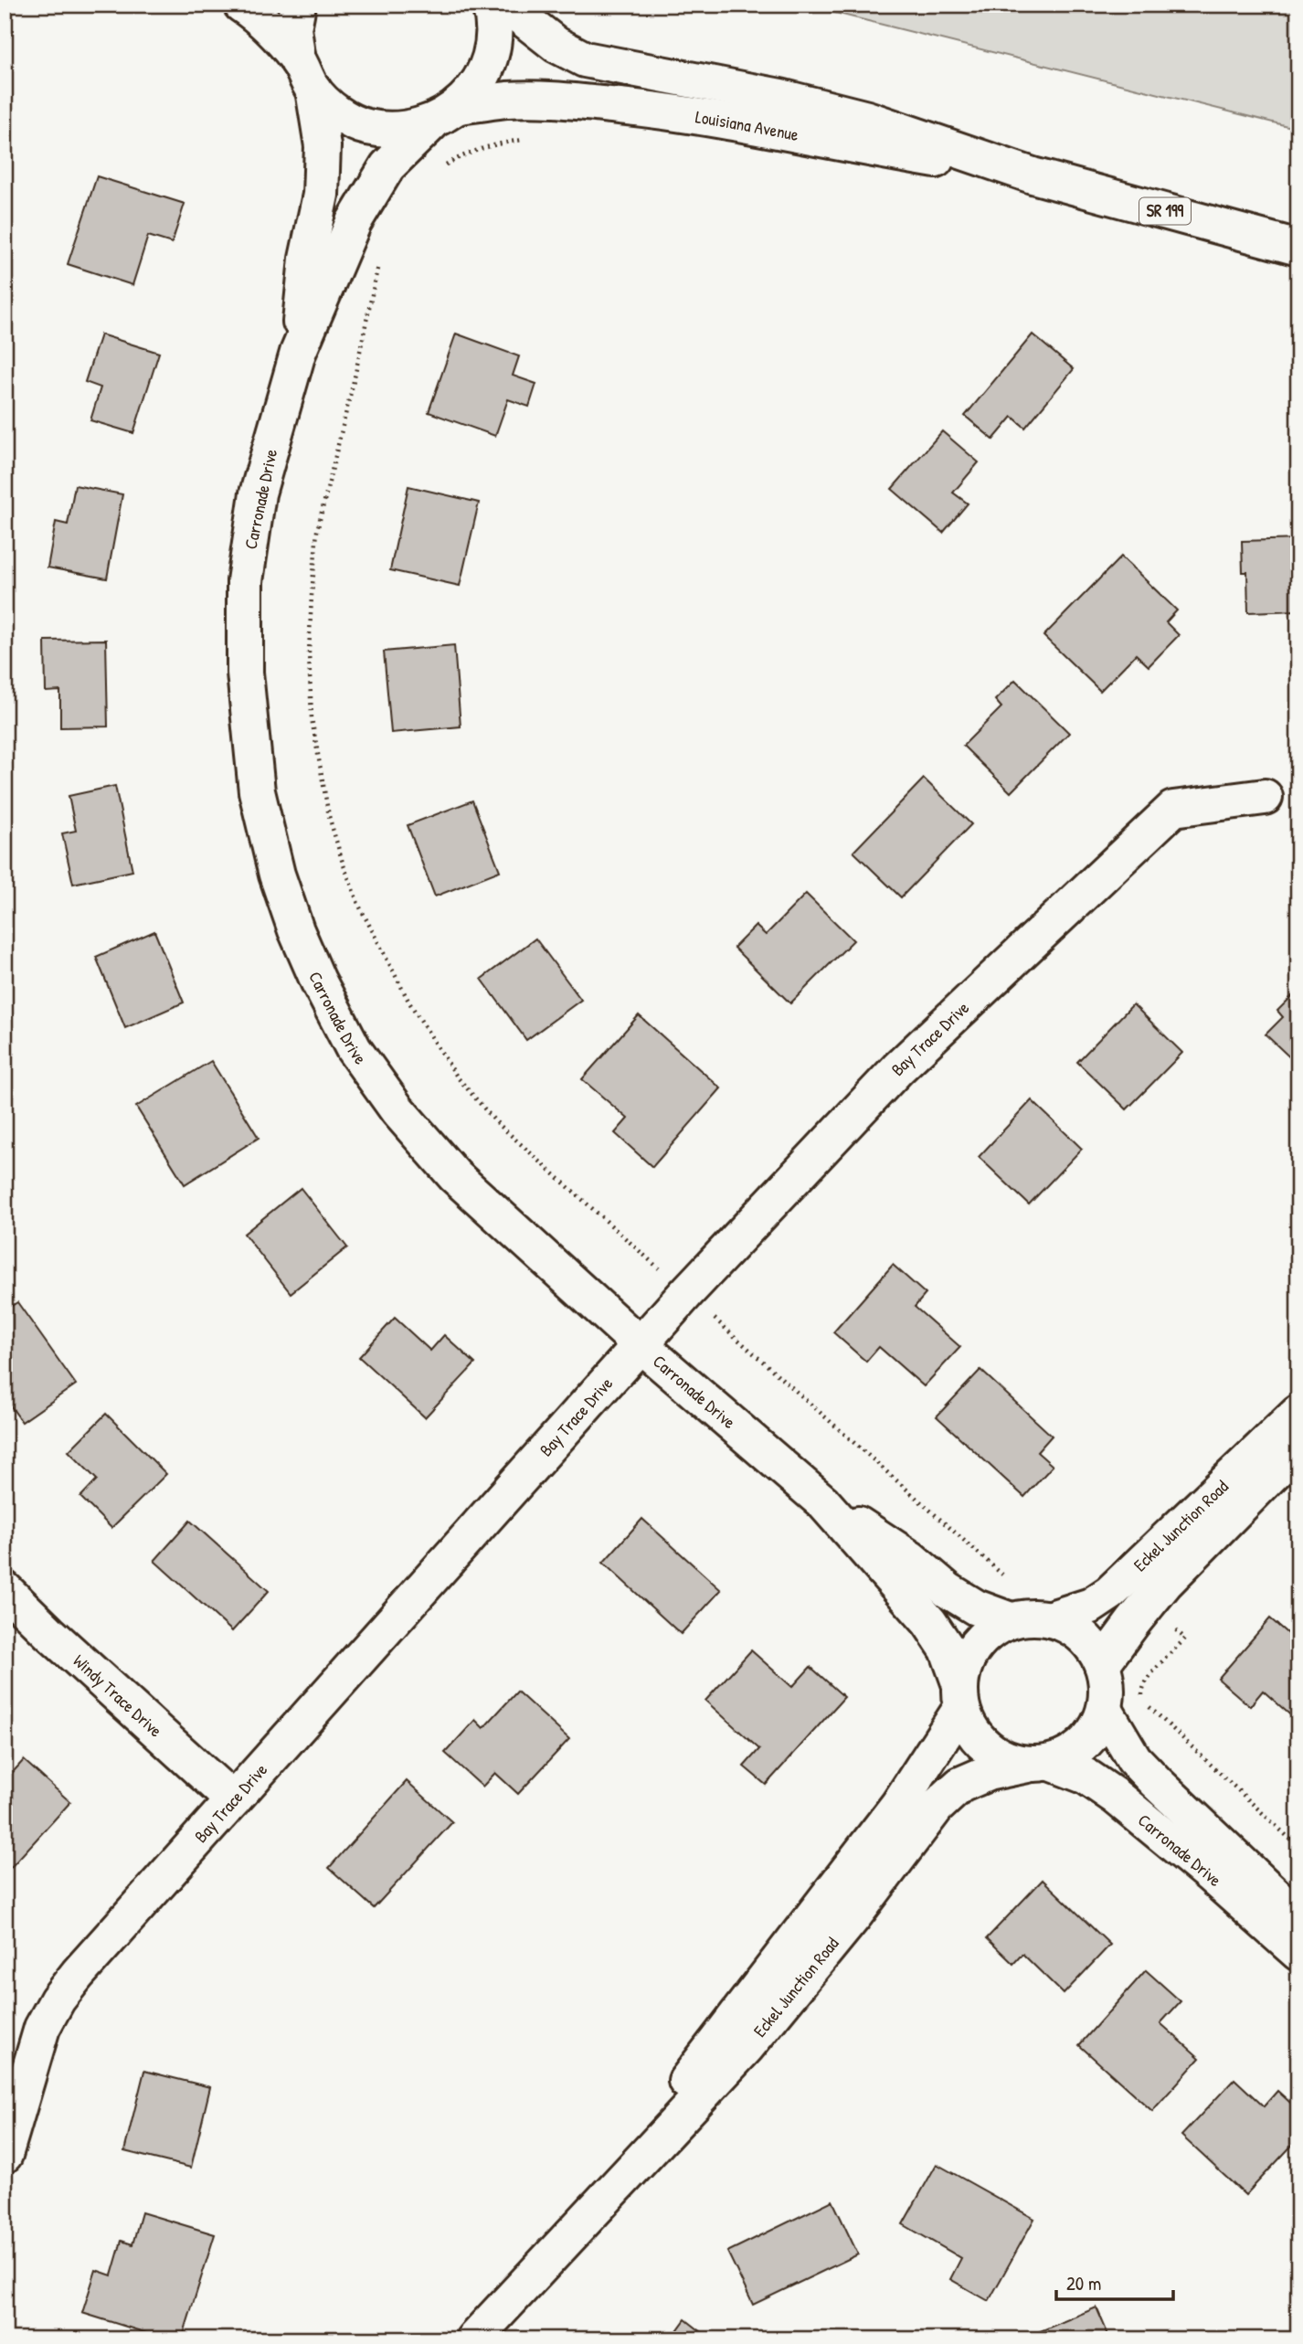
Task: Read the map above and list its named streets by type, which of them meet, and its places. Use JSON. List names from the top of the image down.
{
  "streets": {
    "street": [
      "Louisiana Avenue",
      "SR 199",
      "Carronade Drive",
      "Bay Trace Drive",
      "Eckel Junction Road",
      "Windy Trace Drive"
    ]
  },
  "crossings": [
    ["Louisiana Avenue", "Carronade Drive"],
    ["Carronade Drive", "Bay Trace Drive"],
    ["Carronade Drive", "Eckel Junction Road"],
    ["Bay Trace Drive", "Windy Trace Drive"]
  ],
  "scale_bar": "20 m"
}
